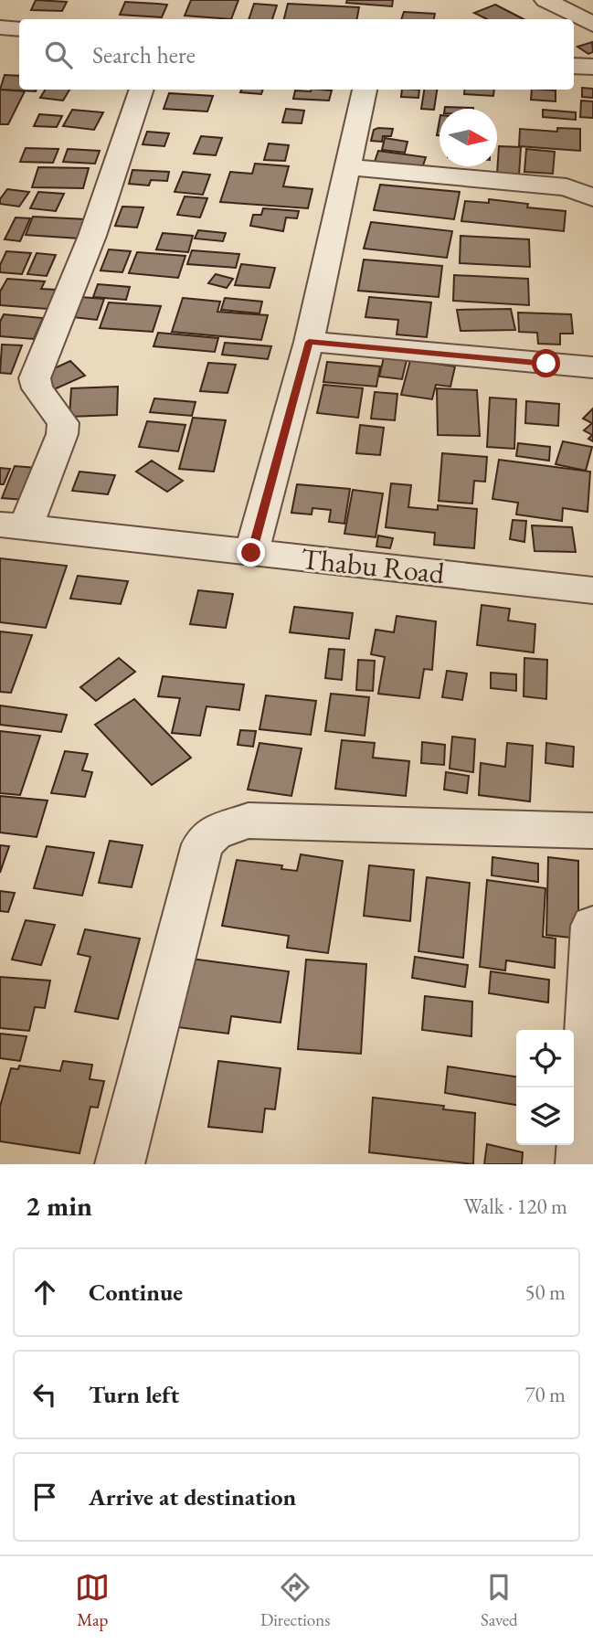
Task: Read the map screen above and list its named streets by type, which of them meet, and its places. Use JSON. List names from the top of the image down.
{
  "streets": {
    "street": ["Thabu Road"]
  },
  "north": "right",
  "page": {
    "search": "Search here",
    "heading": ["2 min", "Walk · 120 m"],
    "list": [
      ["Continue", "50 m"],
      ["Turn left", "70 m"],
      "Arrive at destination"
    ],
    "nav": ["Map", "Directions", "Saved"]
  }
}
